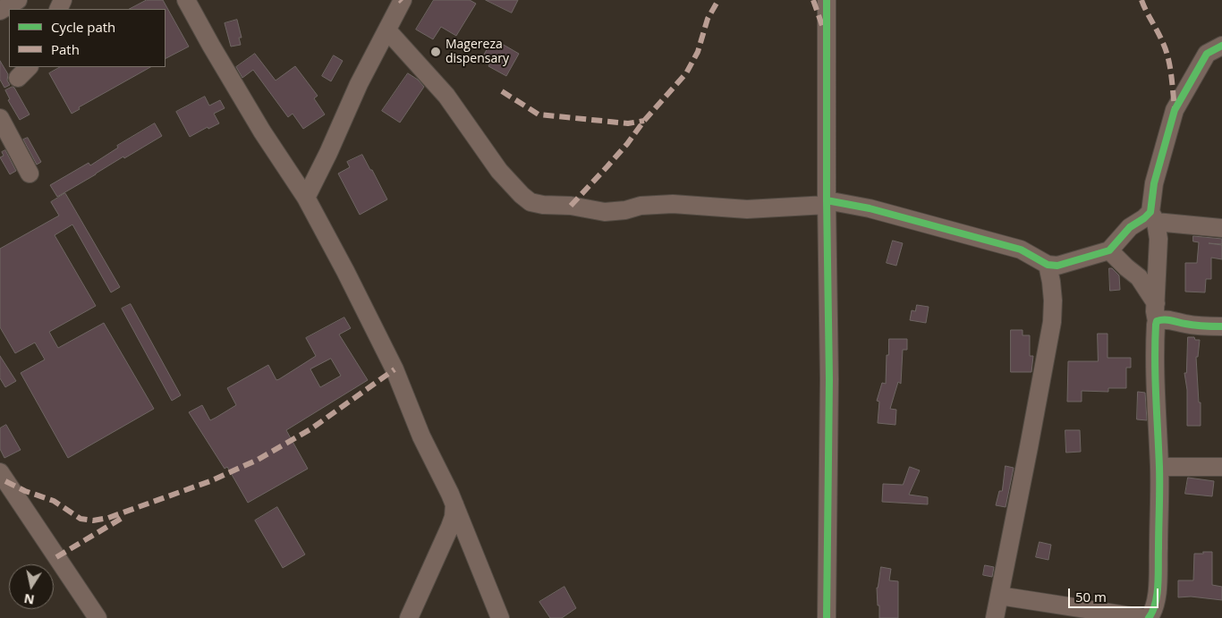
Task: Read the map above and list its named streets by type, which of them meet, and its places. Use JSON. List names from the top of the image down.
{
  "places": ["Magereza dispensary"],
  "legend": ["Cycle path", "Path"],
  "scale_bar": "50 m",
  "north": "bottom"
}
